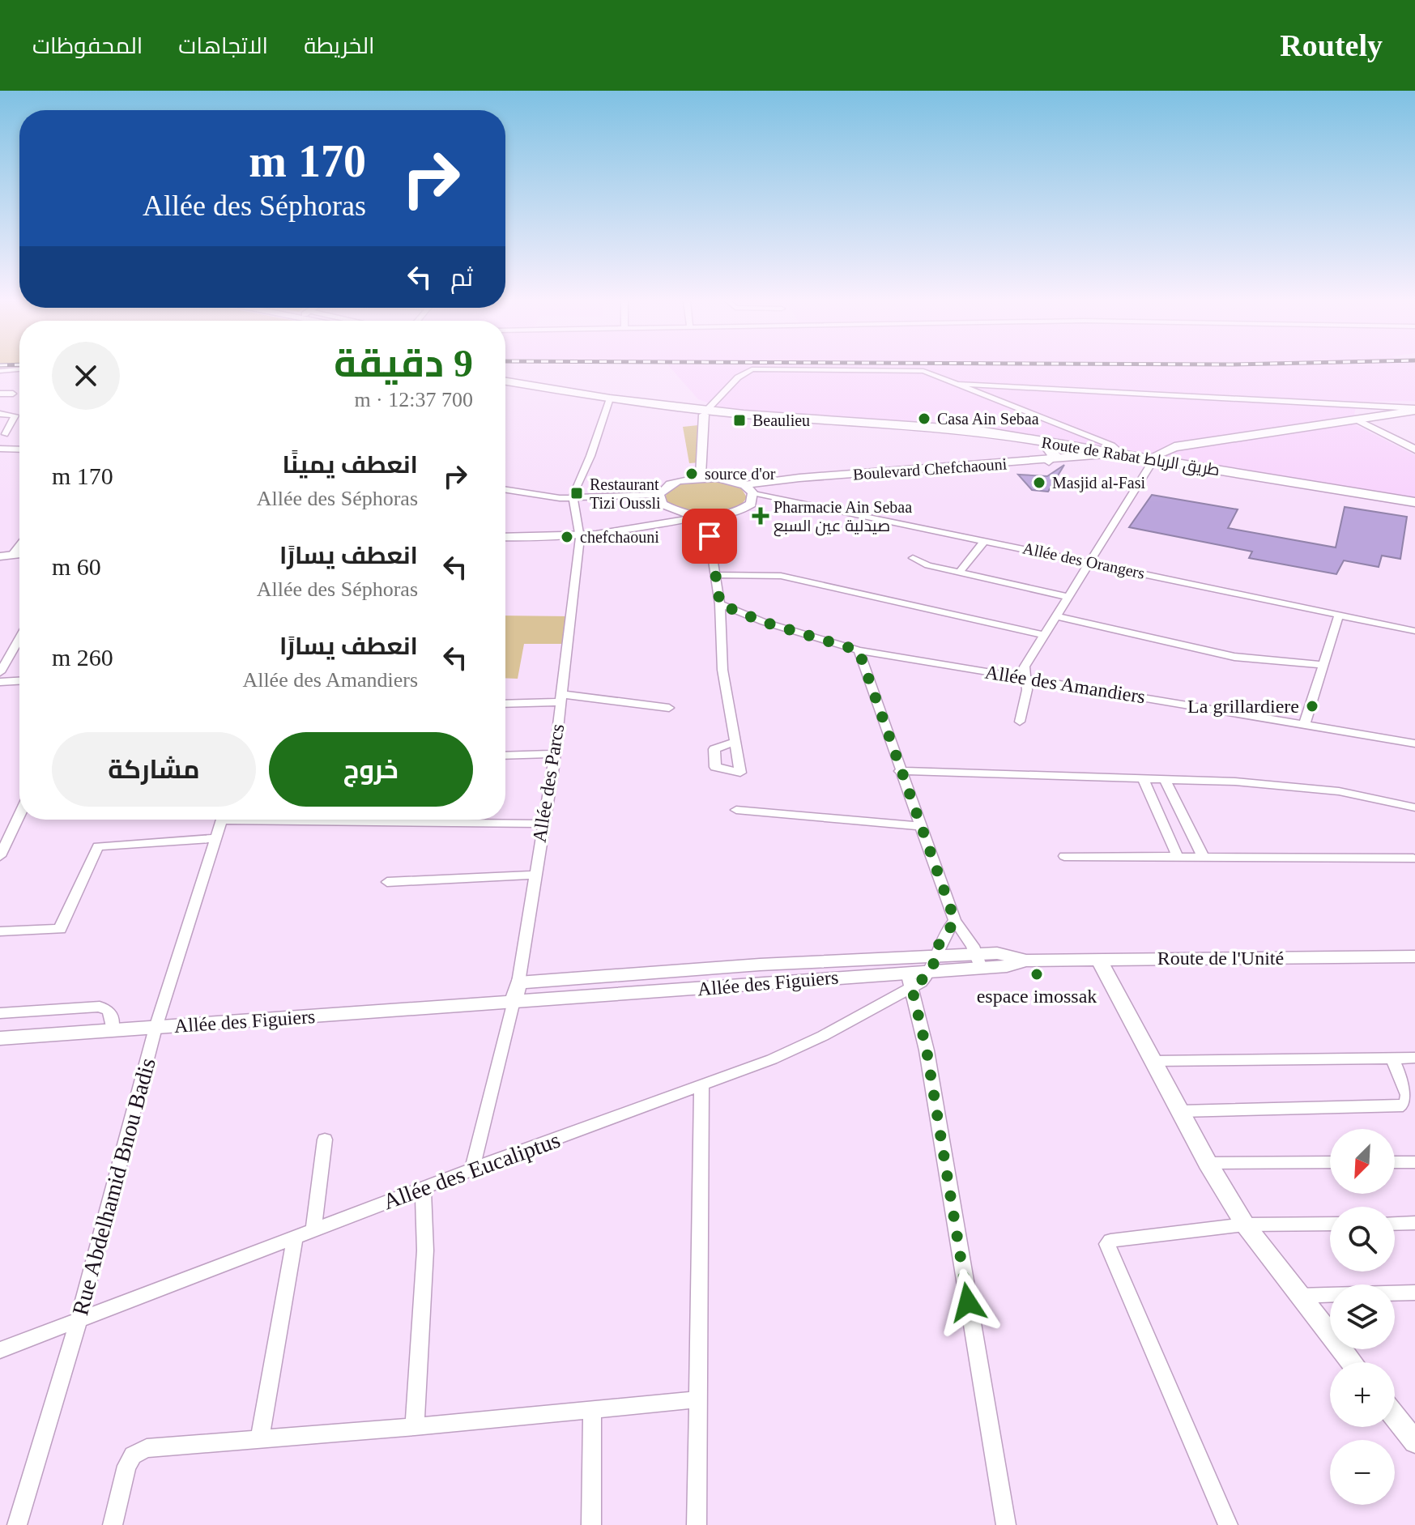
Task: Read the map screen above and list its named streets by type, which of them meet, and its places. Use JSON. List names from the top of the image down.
{
  "streets": {
    "main road": ["Route de Rabat طريق الرباط"],
    "street": [
      "Boulevard Chefchaouni",
      "Allée des Orangers",
      "Allée des Amandiers",
      "Allée des Parcs",
      "Route de l'Unité",
      "Allée des Figuiers",
      "Allée des Eucaliptus",
      "Rue Abdelhamid Bnou Badis"
    ]
  },
  "crossings": [
    ["Route de Rabat طريق الرباط", "Boulevard Chefchaouni"],
    ["Boulevard Chefchaouni", "Allée des Orangers"],
    ["Allée des Parcs", "Allée des Figuiers"],
    ["Allée des Parcs", "Allée des Eucaliptus"],
    ["Route de l'Unité", "Allée des Figuiers"],
    ["Allée des Figuiers", "Allée des Eucaliptus"],
    ["Allée des Figuiers", "Rue Abdelhamid Bnou Badis"],
    ["Allée des Eucaliptus", "Rue Abdelhamid Bnou Badis"]
  ],
  "places": {
    "other": [
      "Casa Ain Sebaa",
      "source d'or",
      "Masjid al-Fasi",
      "chefchaouni",
      "La grillardiere",
      "espace imossak"
    ],
    "transit": ["Beaulieu", "Restaurant Tizi Oussli"],
    "health": ["Pharmacie Ain Sebaa صيدلية عين السبع"]
  },
  "north": "bottom left",
  "page": {
    "header": "Routely",
    "nav": ["الخريطة", "الاتجاهات", "المحفوظات"],
    "turn": ["170 m", "Allée des Séphoras"],
    "then": "ثم",
    "heading": ["9 دقيقة", "700 m · 12:37"],
    "list": [
      {
        "name": "انعطف يمينًا",
        "note": "Allée des Séphoras",
        "value": "170 m"
      },
      {
        "name": "انعطف يسارًا",
        "note": "Allée des Séphoras",
        "value": "60 m"
      },
      {
        "name": "انعطف يسارًا",
        "note": "Allée des Amandiers",
        "value": "260 m"
      }
    ],
    "buttons": ["خروج", "مشاركة"],
    "map_buttons": ["+", "−"]
  }
}
